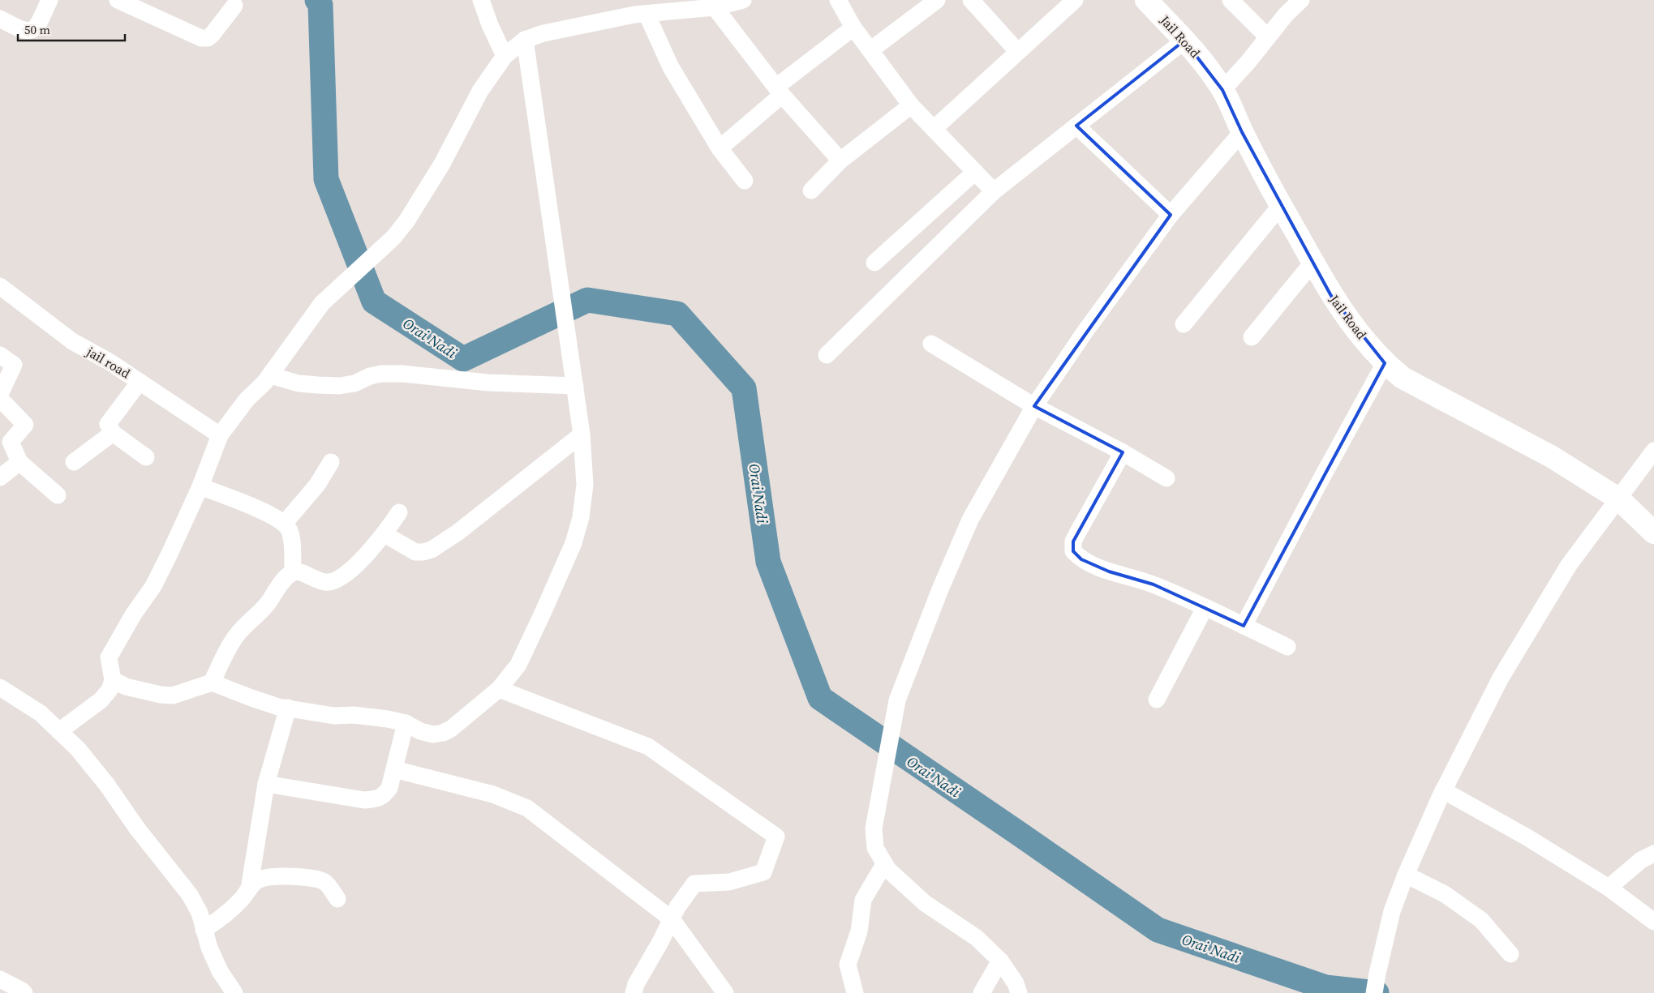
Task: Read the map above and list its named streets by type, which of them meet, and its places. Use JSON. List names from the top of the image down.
{
  "streets": {
    "street": ["Jail Road", "jail road"]
  },
  "water": ["Orai Nadi"],
  "scale_bar": "50 m"
}
